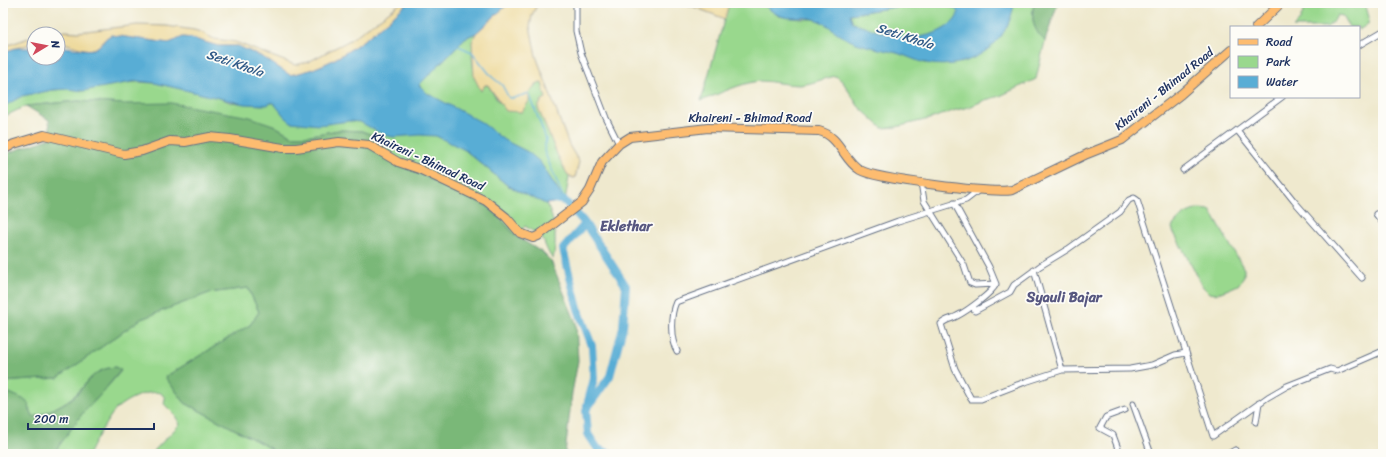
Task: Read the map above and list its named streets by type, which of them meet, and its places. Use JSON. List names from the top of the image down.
{
  "streets": {
    "main road": ["Khaireni - Bhimad Road"]
  },
  "districts": ["Eklethar", "Syauli Bajar"],
  "water": ["Seti Khola"],
  "legend": ["Road", "Park", "Water"],
  "scale_bar": "200 m",
  "north": "right"
}
